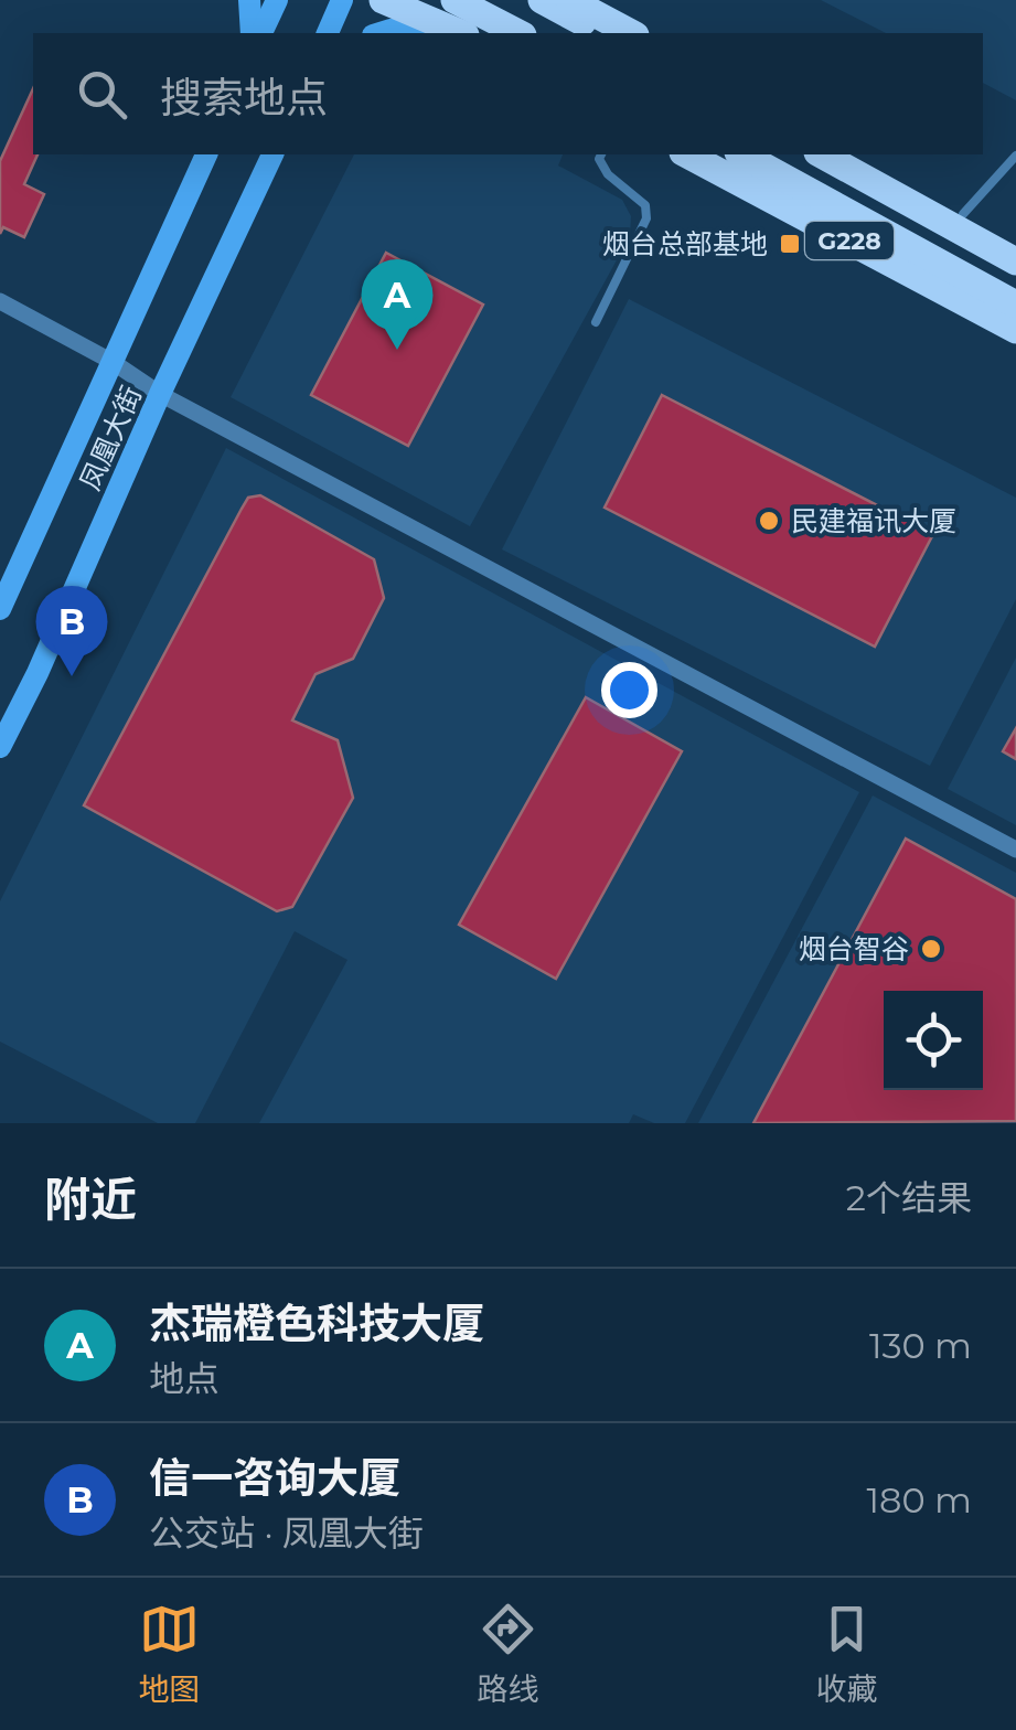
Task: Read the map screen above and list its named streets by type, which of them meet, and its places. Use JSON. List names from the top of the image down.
{
  "streets": {
    "highway": ["G228"],
    "main road": ["凤凰大街"]
  },
  "places": {
    "transit": ["烟台总部基地"],
    "other": ["民建福讯大厦", "烟台智谷"]
  },
  "page": {
    "search": "搜索地点",
    "pins": ["A", "B"],
    "heading": ["附近", "2个结果"],
    "list": [
      {
        "mark": "A",
        "name": "杰瑞橙色科技大厦",
        "note": "地点",
        "value": "130 m"
      },
      {
        "mark": "B",
        "name": "信一咨询大厦",
        "note": "公交站 · 凤凰大街",
        "value": "180 m"
      }
    ],
    "nav": ["地图", "路线", "收藏"]
  }
}
